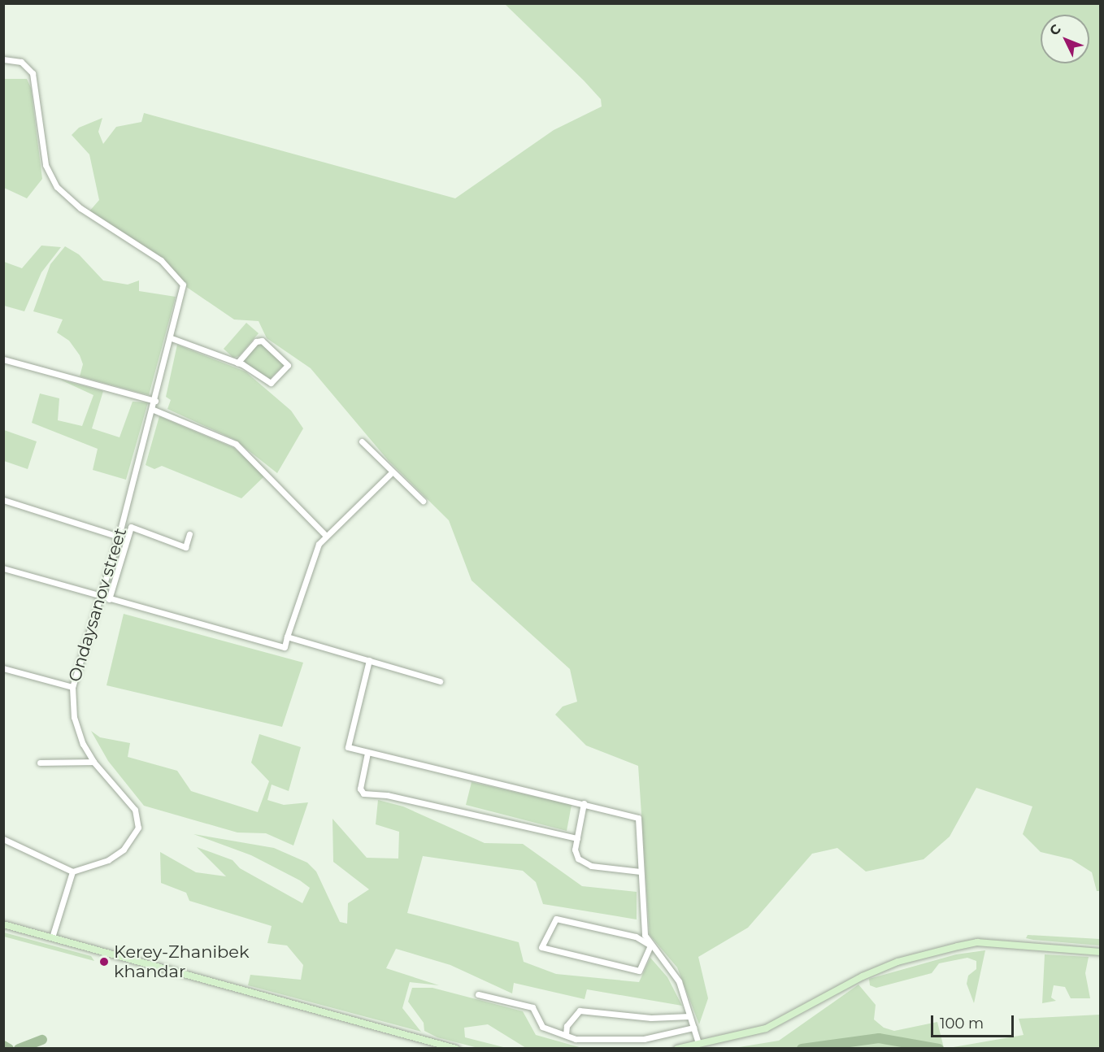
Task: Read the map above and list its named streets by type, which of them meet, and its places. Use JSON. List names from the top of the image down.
{
  "streets": {
    "street": ["Ondaysanov street"]
  },
  "places": ["Kerey-Zhanibek khandar"],
  "scale_bar": "100 m",
  "north": "top left"
}
